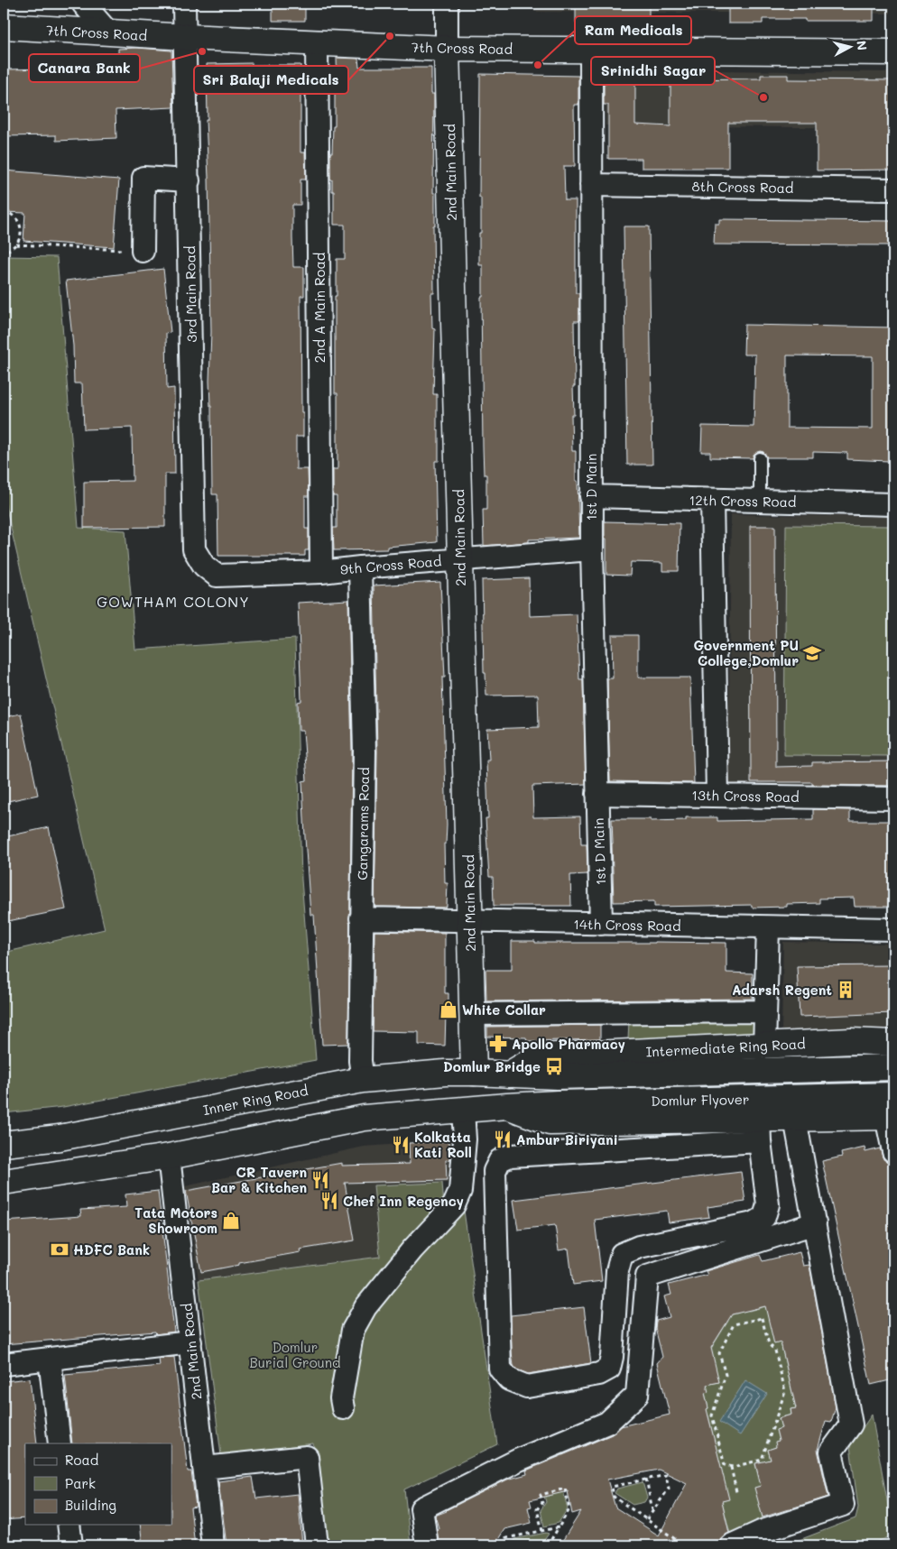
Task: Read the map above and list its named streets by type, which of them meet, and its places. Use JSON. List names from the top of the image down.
{
  "streets": {
    "street": [
      "7th Cross Road",
      "2nd Main Road",
      "8th Cross Road",
      "3rd Main Road",
      "2nd A Main Road",
      "1st D Main",
      "12th Cross Road",
      "9th Cross Road",
      "13th Cross Road",
      "Gangarams Road",
      "14th Cross Road",
      "Intermediate Ring Road",
      "Inner Ring Road",
      "Domlur Flyover"
    ]
  },
  "crossings": [
    ["7th Cross Road", "2nd Main Road"],
    ["7th Cross Road", "3rd Main Road"],
    ["7th Cross Road", "2nd A Main Road"],
    ["7th Cross Road", "1st D Main"],
    ["2nd Main Road", "9th Cross Road"],
    ["2nd Main Road", "14th Cross Road"],
    ["2nd Main Road", "Inner Ring Road"],
    ["8th Cross Road", "1st D Main"],
    ["3rd Main Road", "9th Cross Road"],
    ["2nd A Main Road", "9th Cross Road"],
    ["1st D Main", "12th Cross Road"],
    ["1st D Main", "9th Cross Road"],
    ["1st D Main", "13th Cross Road"],
    ["1st D Main", "14th Cross Road"],
    ["9th Cross Road", "Gangarams Road"],
    ["Gangarams Road", "14th Cross Road"],
    ["Gangarams Road", "Inner Ring Road"],
    ["Intermediate Ring Road", "Inner Ring Road"],
    ["Intermediate Ring Road", "Domlur Flyover"],
    ["Inner Ring Road", "Domlur Flyover"]
  ],
  "districts": ["GOWTHAM COLONY"],
  "parks": ["Domlur Burial Ground"],
  "places": {
    "other": [
      "Sri Balaji Medicals",
      "Canara Bank",
      "Ram Medicals",
      "Srinidhi Sagar"
    ],
    "school or university": ["Government PU College,Domlur"],
    "building": ["Adarsh Regent"],
    "shop": ["White Collar", "Tata Motors Showroom"],
    "pharmacy": ["Apollo Pharmacy"],
    "bus stop": ["Domlur Bridge"],
    "restaurant": [
      "Ambur Biriyani",
      "Kolkatta Kati Roll",
      "CR Tavern Bar & Kitchen",
      "Chef Inn Regency"
    ],
    "bank": ["HDFC Bank"]
  },
  "legend": ["Road", "Park", "Building"],
  "north": "right"
}
